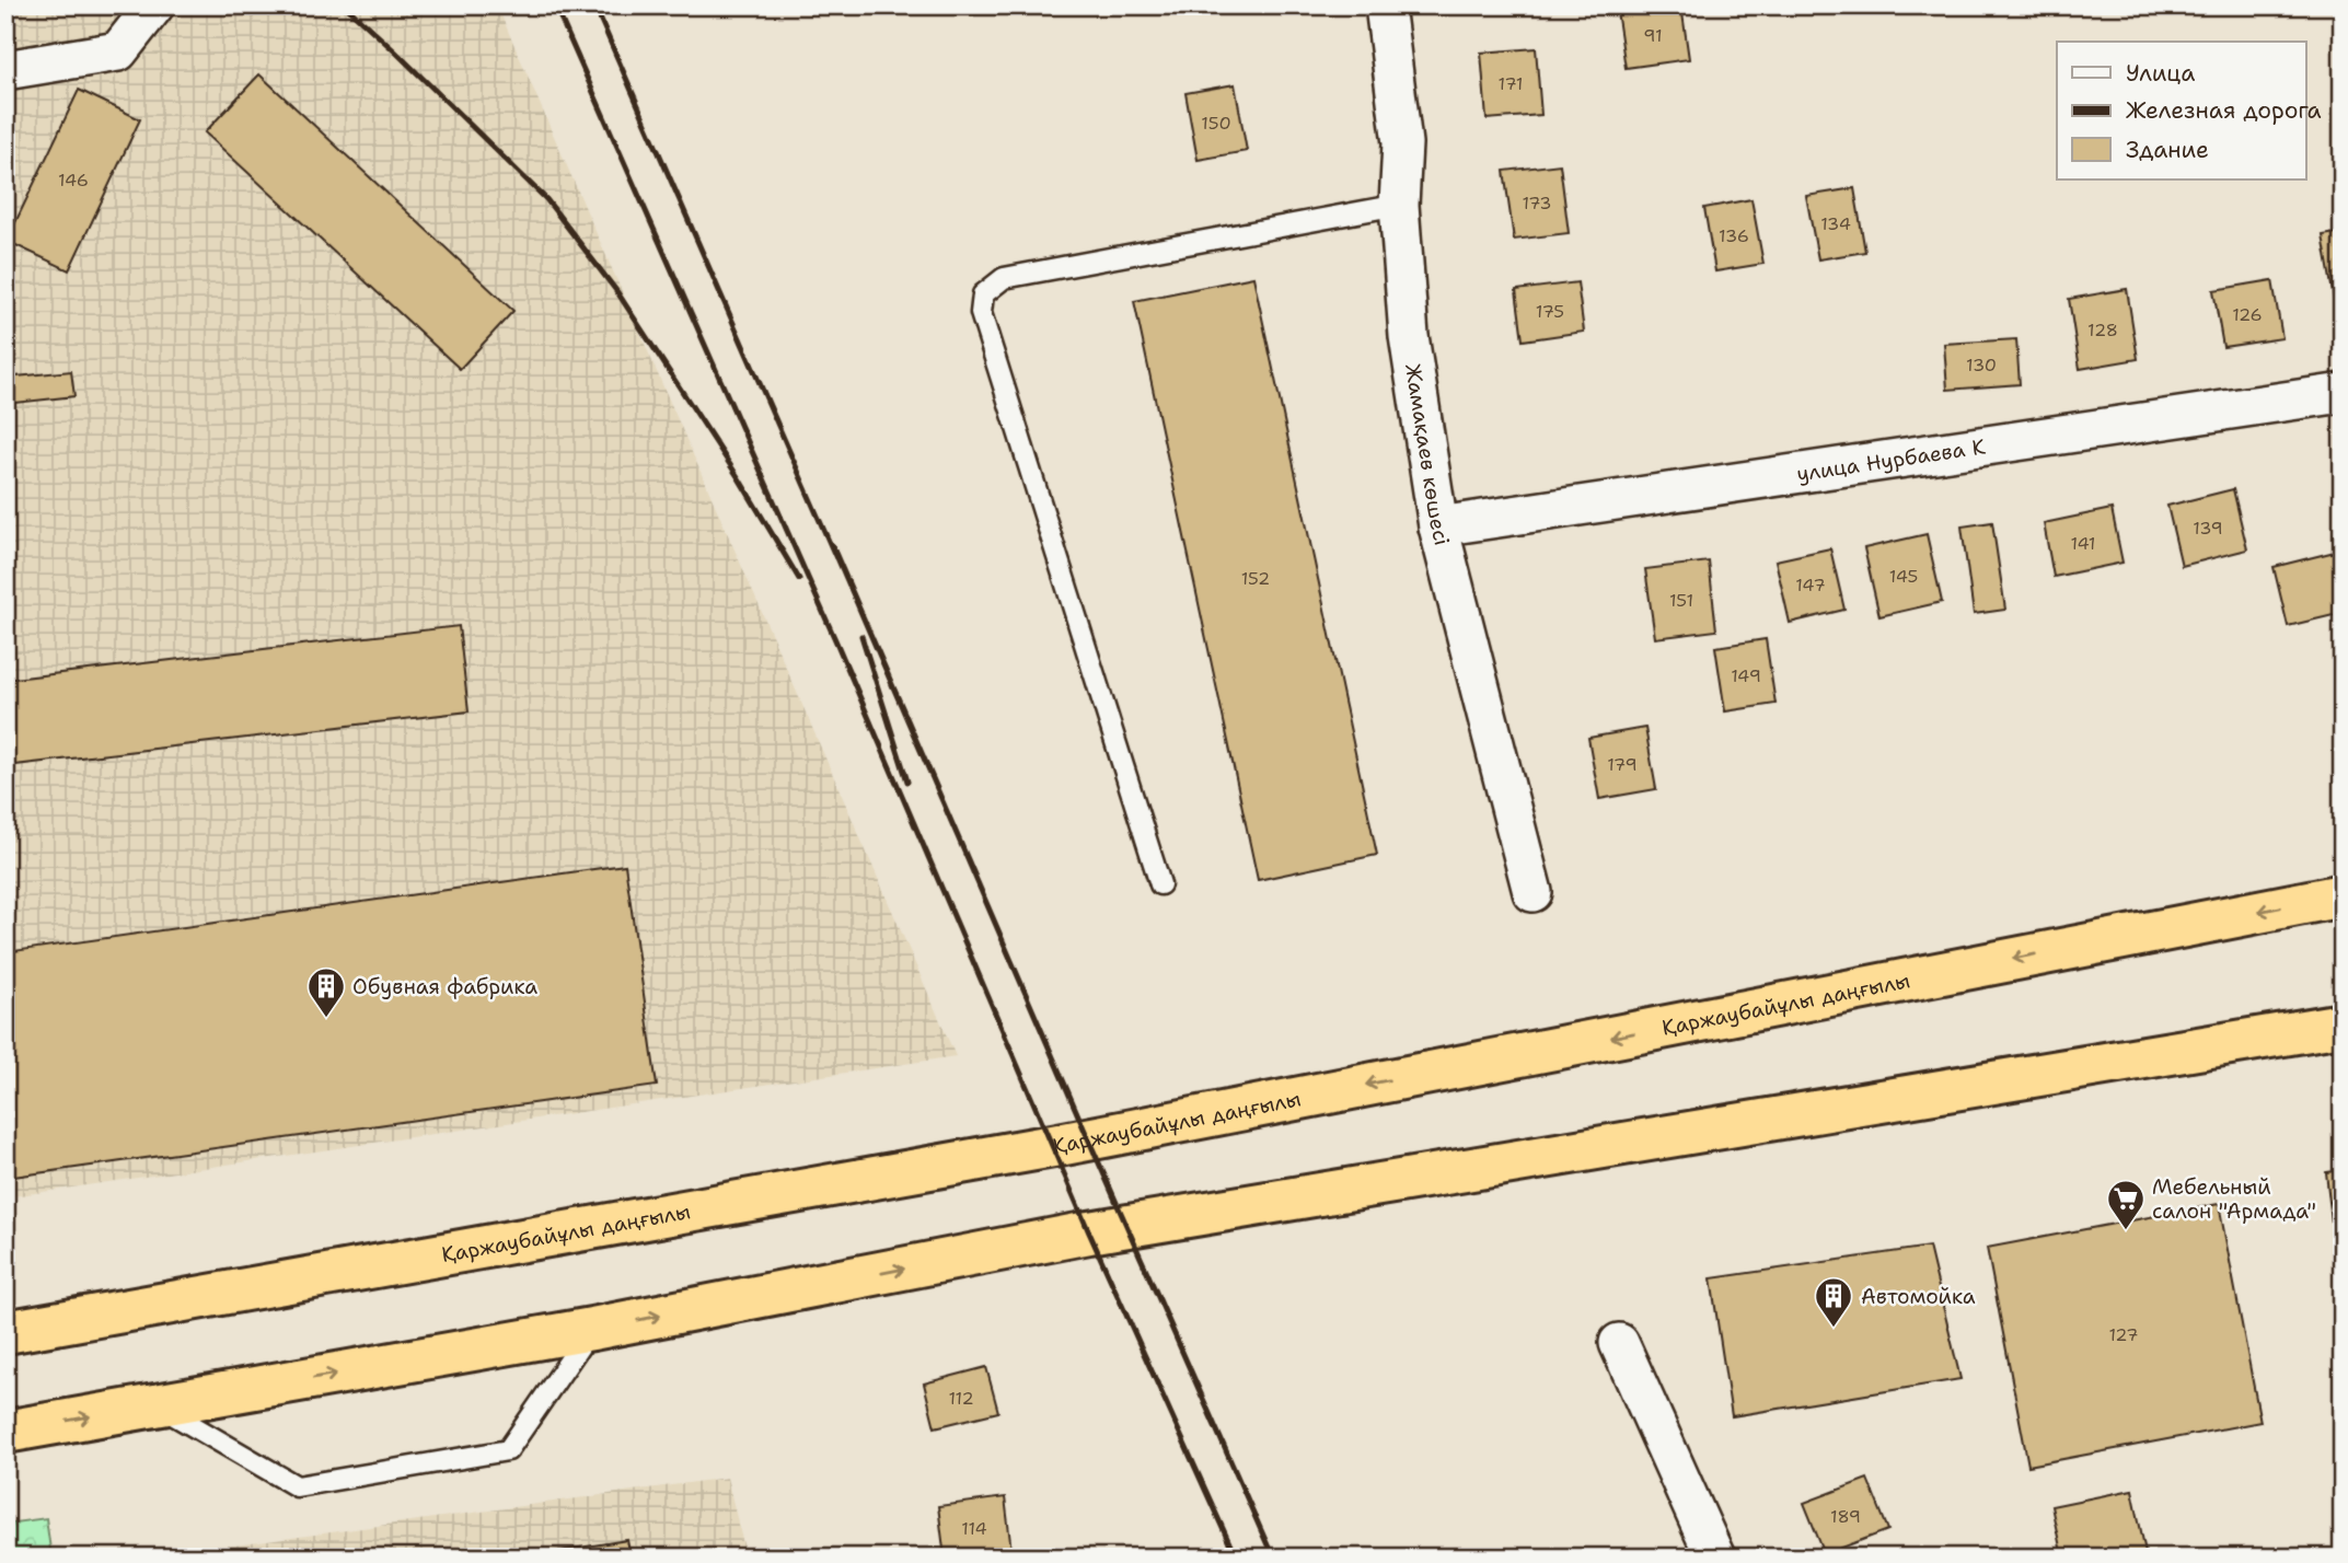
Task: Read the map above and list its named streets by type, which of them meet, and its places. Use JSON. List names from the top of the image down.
{
  "streets": {
    "highway": ["Қаржаубайұлы даңғылы"],
    "street": ["Жамақаев көшесі", "улица Нурбаева К"]
  },
  "crossings": [
    ["Жамақаев көшесі", "улица Нурбаева К"]
  ],
  "places": {
    "building": ["Обувная фабрика", "Автомойка"],
    "supermarket": ["Мебельный салон \"Армада\""]
  },
  "house_numbers": [
    "91",
    "171",
    "150",
    "146",
    "173",
    "134",
    "136",
    "175",
    "126",
    "128",
    "130",
    "139",
    "141",
    "145",
    "152",
    "147",
    "151",
    "149",
    "179",
    "127",
    "112",
    "189",
    "114"
  ],
  "legend": ["Улица", "Железная дорога", "Здание"]
}
